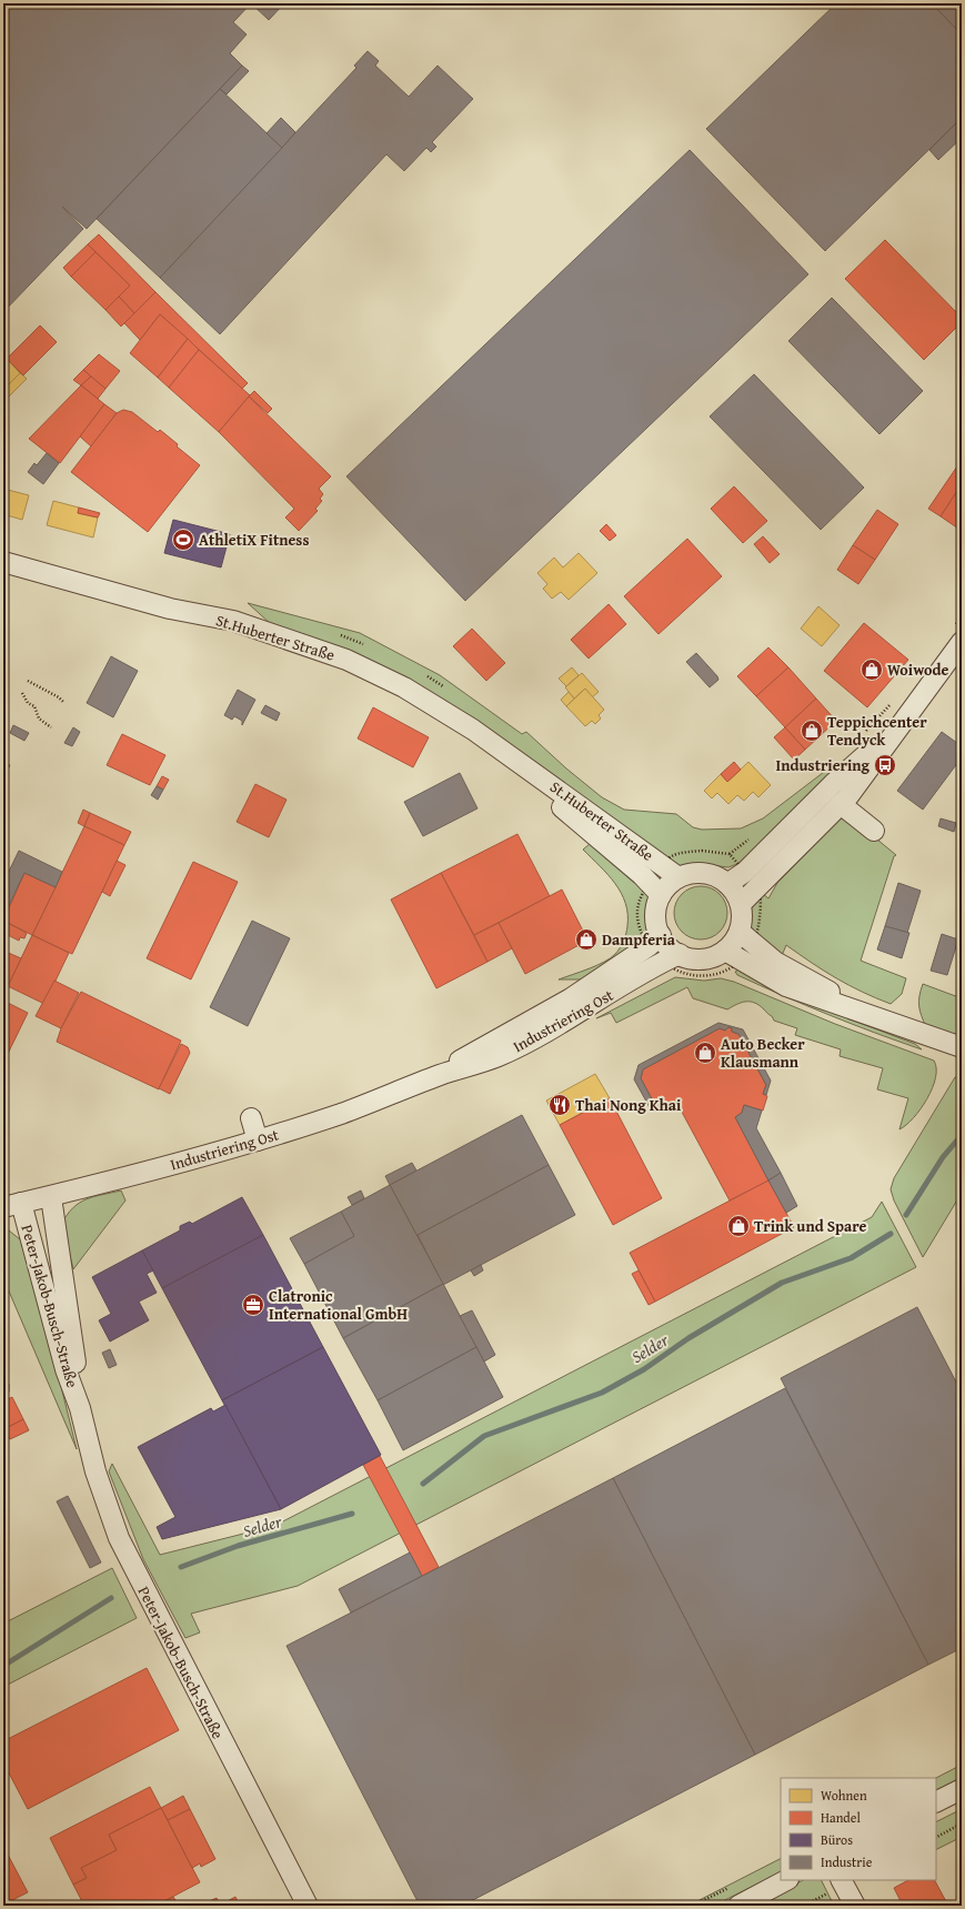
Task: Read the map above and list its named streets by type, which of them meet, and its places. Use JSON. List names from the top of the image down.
{
  "streets": {
    "street": ["St.Huberter Straße", "Industriering Ost", "Peter-Jakob-Busch-Straße"]
  },
  "crossings": [
    ["St.Huberter Straße", "Industriering Ost"],
    ["Industriering Ost", "Peter-Jakob-Busch-Straße"]
  ],
  "water": ["Selder"],
  "places": {
    "sports": ["AthletiX Fitness"],
    "shop": [
      "Woiwode",
      "Teppichcenter Tendyck",
      "Dampferia",
      "Auto Becker Klausmann",
      "Trink und Spare"
    ],
    "bus stop": ["Industriering"],
    "restaurant": ["Thai Nong Khai"],
    "office": ["Clatronic International GmbH"]
  },
  "legend": [
    "Wohnen",
    "Handel",
    "Büros",
    "Industrie"
  ]
}
